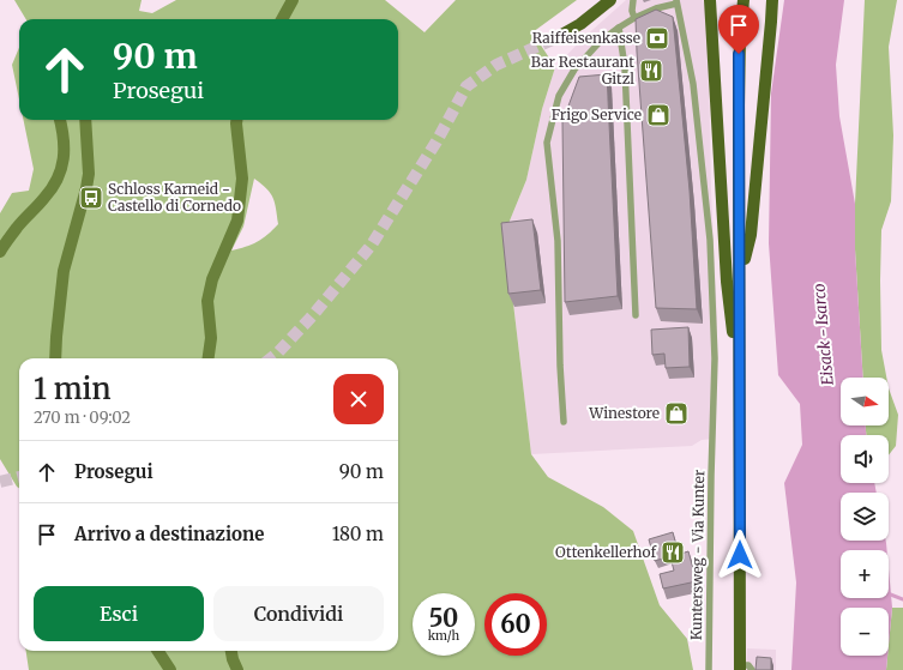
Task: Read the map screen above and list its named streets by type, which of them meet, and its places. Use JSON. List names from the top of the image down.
{
  "streets": {
    "lane": ["Kuntersweg - Via Kunter"]
  },
  "water": ["Eisack - Isarco"],
  "places": {
    "bank": ["Raiffeisenkasse"],
    "restaurant": ["Bar Restaurant Gitzl", "Ottenkellerhof"],
    "shop": ["Frigo Service", "Winestore"],
    "bus stop": ["Schloss Karneid - Castello di Cornedo"]
  },
  "north": "right",
  "page": {
    "turn": ["90 m", "Prosegui"],
    "heading": ["1 min", "270 m · 09:02"],
    "map_buttons": ["+", "−"],
    "list": [
      {
        "name": "Prosegui",
        "value": "90 m"
      },
      {
        "name": "Arrivo a destinazione",
        "value": "180 m"
      }
    ],
    "buttons": ["Esci", "Condividi"],
    "speed": "50 km/h",
    "limit": "60"
  }
}
